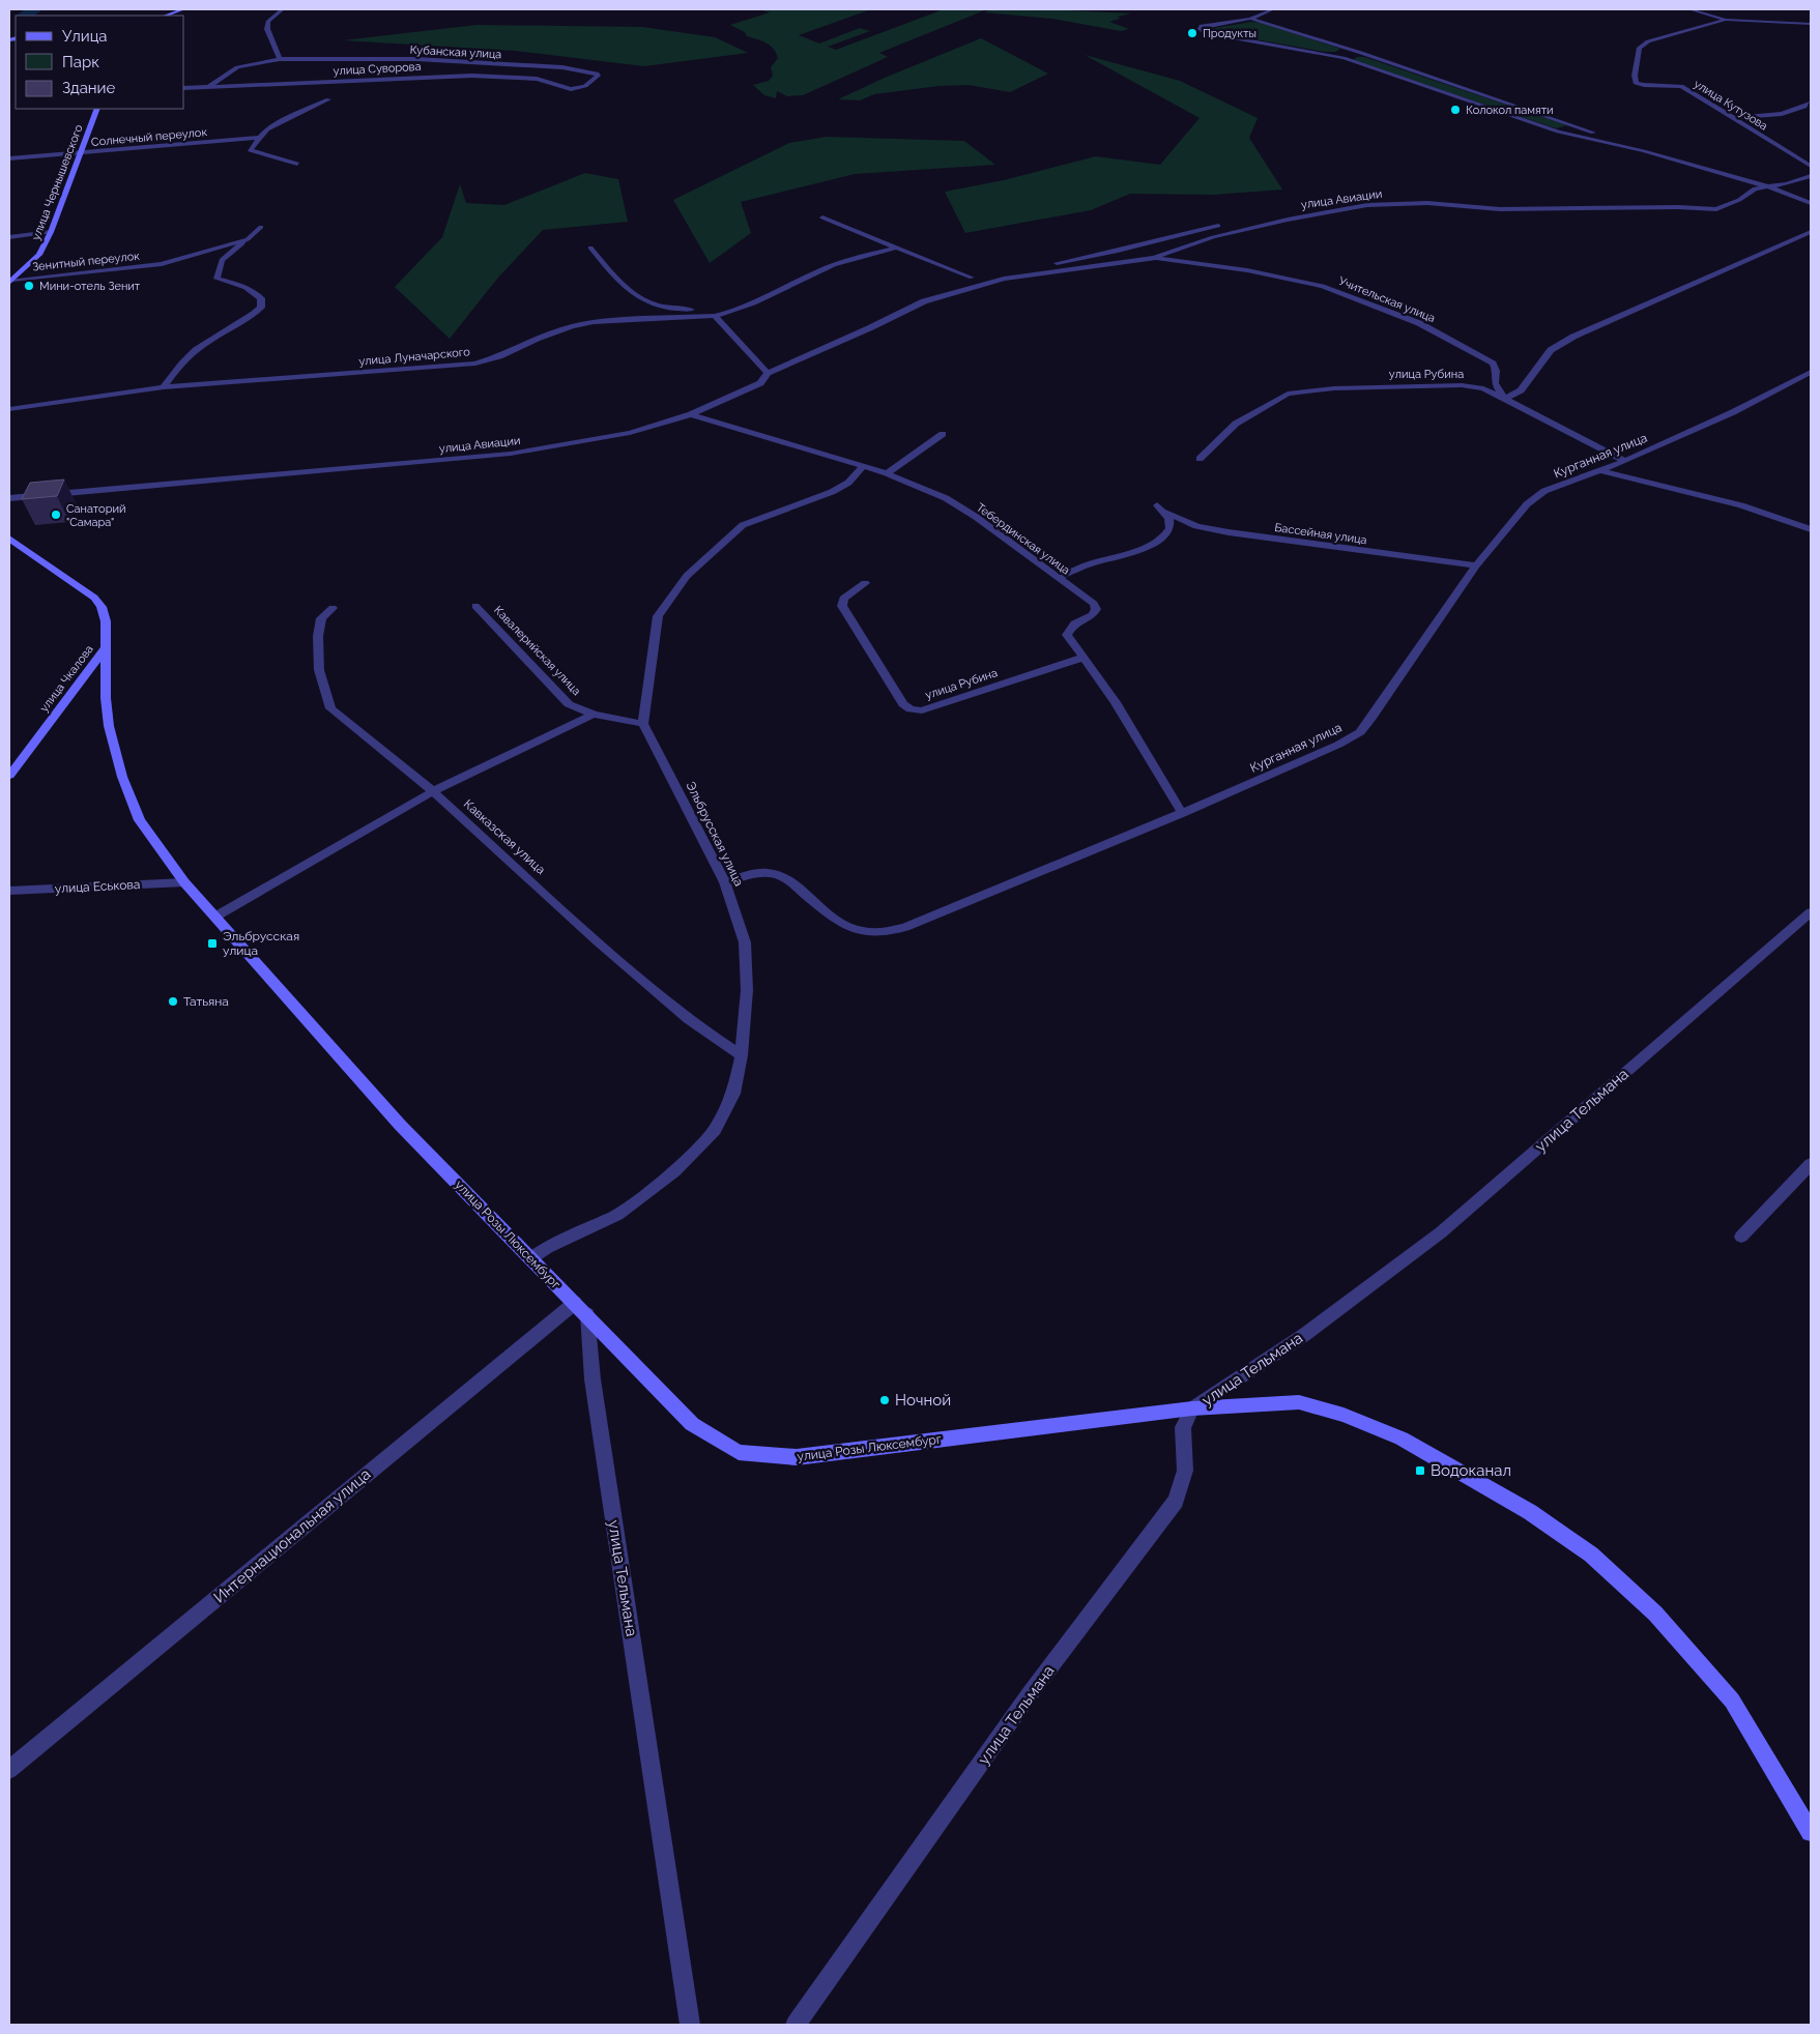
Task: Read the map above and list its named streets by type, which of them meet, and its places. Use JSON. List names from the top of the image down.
{
  "streets": {
    "street": [
      "Кубанская улица",
      "улица Суворова",
      "улица Кутузова",
      "Солнечный переулок",
      "улица Чернышевского",
      "улица Авиации",
      "Зенитный переулок",
      "Учительская улица",
      "улица Луначарского",
      "улица Рубина",
      "Курганная улица",
      "Бассейная улица",
      "Тебердинская улица",
      "Кавалерийская улица",
      "улица Чкалова",
      "Эльбрусская улица",
      "Кавказская улица",
      "улица Еськова",
      "улица Тельмана",
      "улица Розы Люксембург",
      "Интернациональная улица"
    ]
  },
  "crossings": [
    ["Кубанская улица", "улица Суворова"],
    ["Солнечный переулок", "улица Чернышевского"],
    ["улица Чернышевского", "Зенитный переулок"],
    ["улица Авиации", "Учительская улица"],
    ["улица Авиации", "Тебердинская улица"],
    ["Учительская улица", "улица Рубина"],
    ["улица Рубина", "Тебердинская улица"],
    ["Курганная улица", "Бассейная улица"],
    ["Курганная улица", "Тебердинская улица"],
    ["Курганная улица", "Эльбрусская улица"],
    ["Кавалерийская улица", "Эльбрусская улица"],
    ["улица Чкалова", "улица Розы Люксембург"],
    ["Эльбрусская улица", "Кавказская улица"],
    ["Эльбрусская улица", "улица Розы Люксембург"],
    ["улица Еськова", "улица Розы Люксембург"],
    ["улица Тельмана", "улица Розы Люксембург"],
    ["улица Тельмана", "Интернациональная улица"],
    ["улица Розы Люксембург", "Интернациональная улица"]
  ],
  "places": {
    "other": [
      "Продукты",
      "Колокол памяти",
      "Мини-отель Зенит",
      "Санаторий \"Самара\"",
      "Татьяна",
      "Ночной"
    ],
    "transit": ["Эльбрусская улица", "Водоканал"]
  },
  "legend": ["Улица", "Парк", "Здание"]
}
